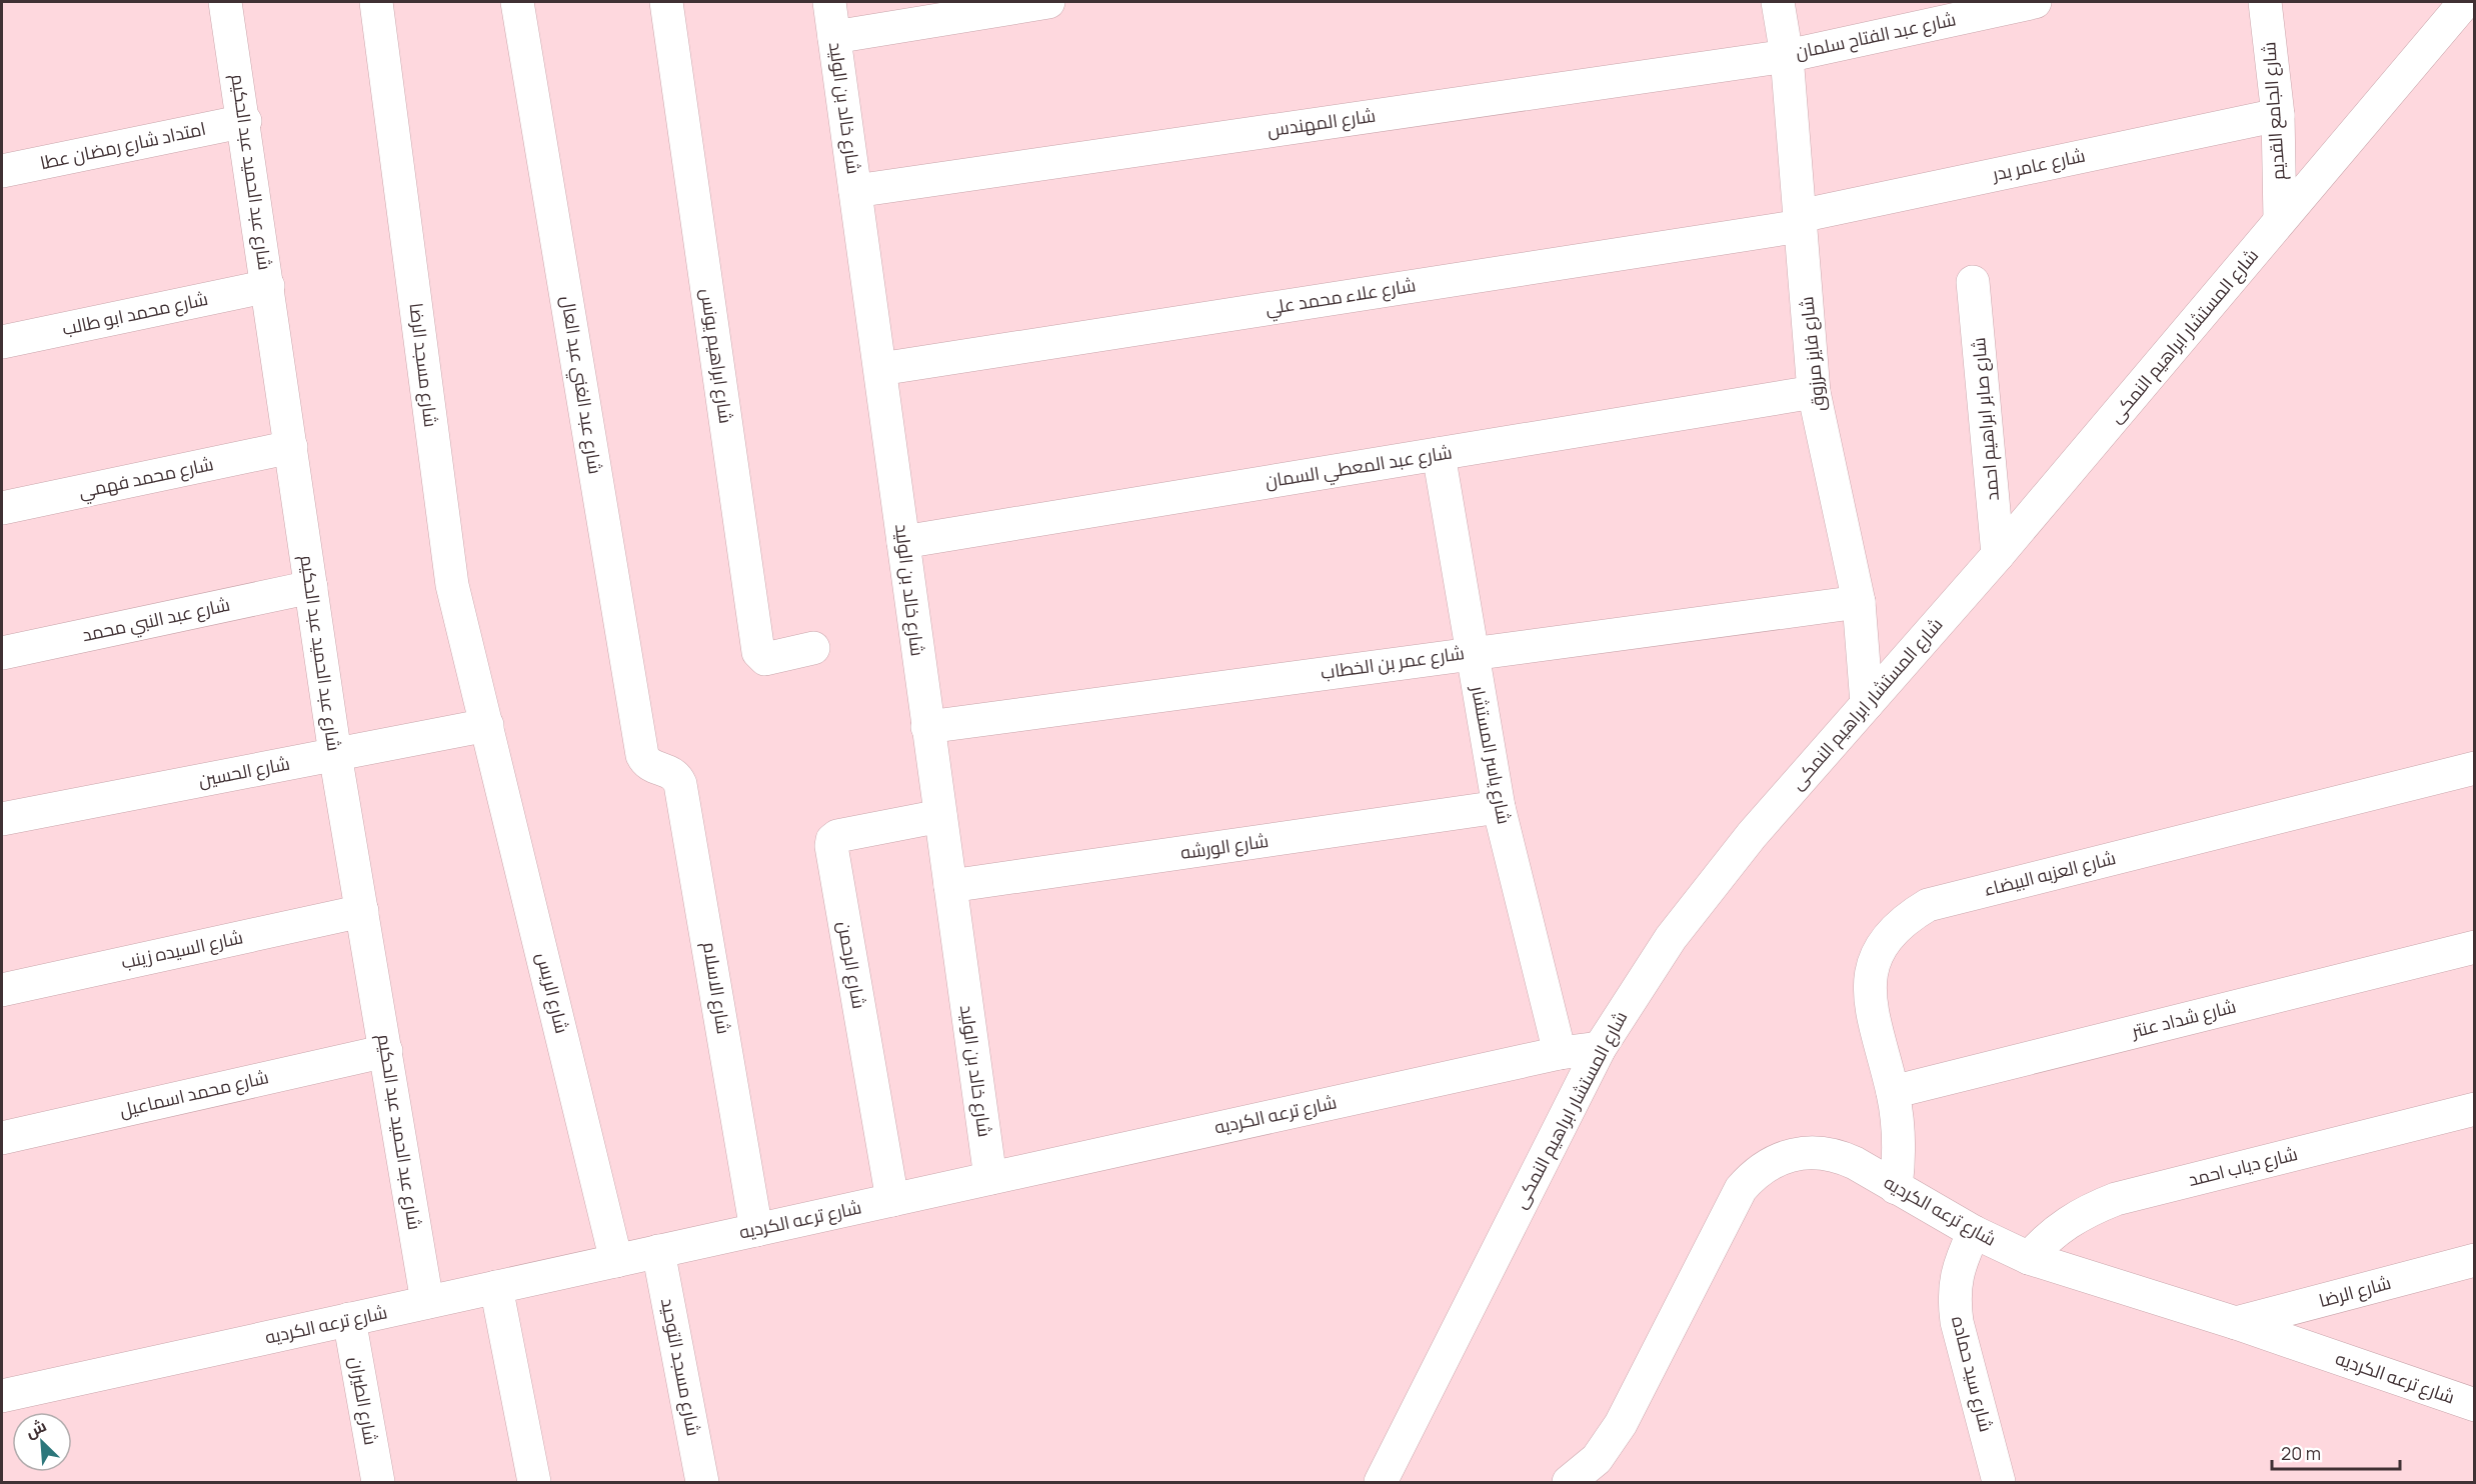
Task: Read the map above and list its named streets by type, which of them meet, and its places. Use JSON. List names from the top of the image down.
{
  "streets": {
    "street": [
      "شارع عبد الفتاح سلمان",
      "شارع خالد بن الوليد",
      "شارع الجامع القديم",
      "شارع المهندس",
      "امتداد شارع رمضان عطا",
      "شارع عامر بدر",
      "شارع عبد الحميد عبد الحكيم",
      "شارع علاء محمد علي",
      "شارع محمد ابو طالب",
      "شارع المستشار ابراهيم النمكى",
      "شارع فايز مرزوق",
      "شارع ابراهيم يونس",
      "شارع مسجد الرضا",
      "شارع عبد الغني عبد العال",
      "شارع صابر ابراهيم احمد",
      "شارع عبد المعطي السمان",
      "شارع محمد فهمي",
      "شارع عبد النبي محمد",
      "شارع عمر بن الخطاب",
      "شارع ياسر المستشار",
      "شارع الحسين",
      "شارع الورشه",
      "شارع العزبه البيضاء",
      "شارع السيده زينب",
      "شارع الرحمن",
      "شارع الاسلام",
      "شارع الريس",
      "شارع شداد عنتر",
      "شارع محمد اسماعيل",
      "شارع ترعه الكرديه",
      "شارع دياب احمد",
      "شارع الرضا",
      "شارع مسجد التوحيد",
      "شارع سيد حماده",
      "شارع الطيران"
    ]
  },
  "crossings": [
    ["شارع عبد الفتاح سلمان", "شارع المهندس"],
    ["شارع عبد الفتاح سلمان", "شارع فايز مرزوق"],
    ["شارع خالد بن الوليد", "شارع المهندس"],
    ["شارع خالد بن الوليد", "شارع علاء محمد علي"],
    ["شارع خالد بن الوليد", "شارع عبد المعطي السمان"],
    ["شارع خالد بن الوليد", "شارع عمر بن الخطاب"],
    ["شارع خالد بن الوليد", "شارع الورشه"],
    ["شارع خالد بن الوليد", "شارع الرحمن"],
    ["شارع خالد بن الوليد", "شارع ترعه الكرديه"],
    ["شارع الجامع القديم", "شارع عامر بدر"],
    ["شارع الجامع القديم", "شارع المستشار ابراهيم النمكى"],
    ["شارع المهندس", "شارع فايز مرزوق"],
    ["امتداد شارع رمضان عطا", "شارع عبد الحميد عبد الحكيم"],
    ["شارع عامر بدر", "شارع علاء محمد علي"],
    ["شارع عامر بدر", "شارع فايز مرزوق"],
    ["شارع عبد الحميد عبد الحكيم", "شارع محمد ابو طالب"],
    ["شارع عبد الحميد عبد الحكيم", "شارع محمد فهمي"],
    ["شارع عبد الحميد عبد الحكيم", "شارع عبد النبي محمد"],
    ["شارع عبد الحميد عبد الحكيم", "شارع الحسين"],
    ["شارع عبد الحميد عبد الحكيم", "شارع السيده زينب"],
    ["شارع عبد الحميد عبد الحكيم", "شارع محمد اسماعيل"],
    ["شارع عبد الحميد عبد الحكيم", "شارع ترعه الكرديه"],
    ["شارع علاء محمد علي", "شارع فايز مرزوق"],
    ["شارع المستشار ابراهيم النمكى", "شارع فايز مرزوق"],
    ["شارع المستشار ابراهيم النمكى", "شارع صابر ابراهيم احمد"],
    ["شارع المستشار ابراهيم النمكى", "شارع ترعه الكرديه"],
    ["شارع فايز مرزوق", "شارع عبد المعطي السمان"],
    ["شارع فايز مرزوق", "شارع عمر بن الخطاب"],
    ["شارع مسجد الرضا", "شارع الحسين"],
    ["شارع مسجد الرضا", "شارع الريس"],
    ["شارع عبد الغني عبد العال", "شارع الاسلام"],
    ["شارع عبد المعطي السمان", "شارع ياسر المستشار"],
    ["شارع عمر بن الخطاب", "شارع ياسر المستشار"],
    ["شارع ياسر المستشار", "شارع الورشه"],
    ["شارع ياسر المستشار", "شارع ترعه الكرديه"],
    ["شارع الحسين", "شارع الريس"],
    ["شارع العزبه البيضاء", "شارع شداد عنتر"],
    ["شارع العزبه البيضاء", "شارع ترعه الكرديه"],
    ["شارع الرحمن", "شارع ترعه الكرديه"],
    ["شارع الاسلام", "شارع ترعه الكرديه"],
    ["شارع الريس", "شارع ترعه الكرديه"],
    ["شارع ترعه الكرديه", "شارع دياب احمد"],
    ["شارع ترعه الكرديه", "شارع الرضا"],
    ["شارع ترعه الكرديه", "شارع مسجد التوحيد"],
    ["شارع ترعه الكرديه", "شارع سيد حماده"],
    ["شارع ترعه الكرديه", "شارع الطيران"]
  ],
  "scale_bar": "20 m",
  "north": "top left"
}
